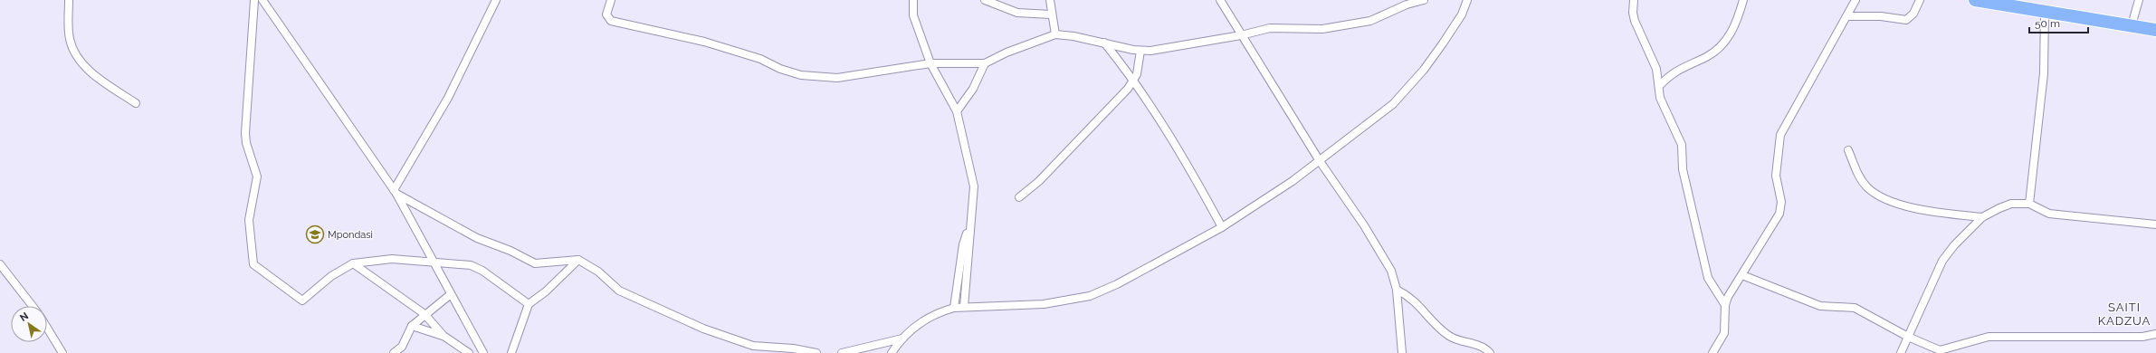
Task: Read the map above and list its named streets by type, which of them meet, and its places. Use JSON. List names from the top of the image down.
{
  "districts": ["SAITI KADZUA"],
  "places": {
    "school or university": ["Mpondasi"]
  },
  "scale_bar": "50 m",
  "north": "top left"
}
